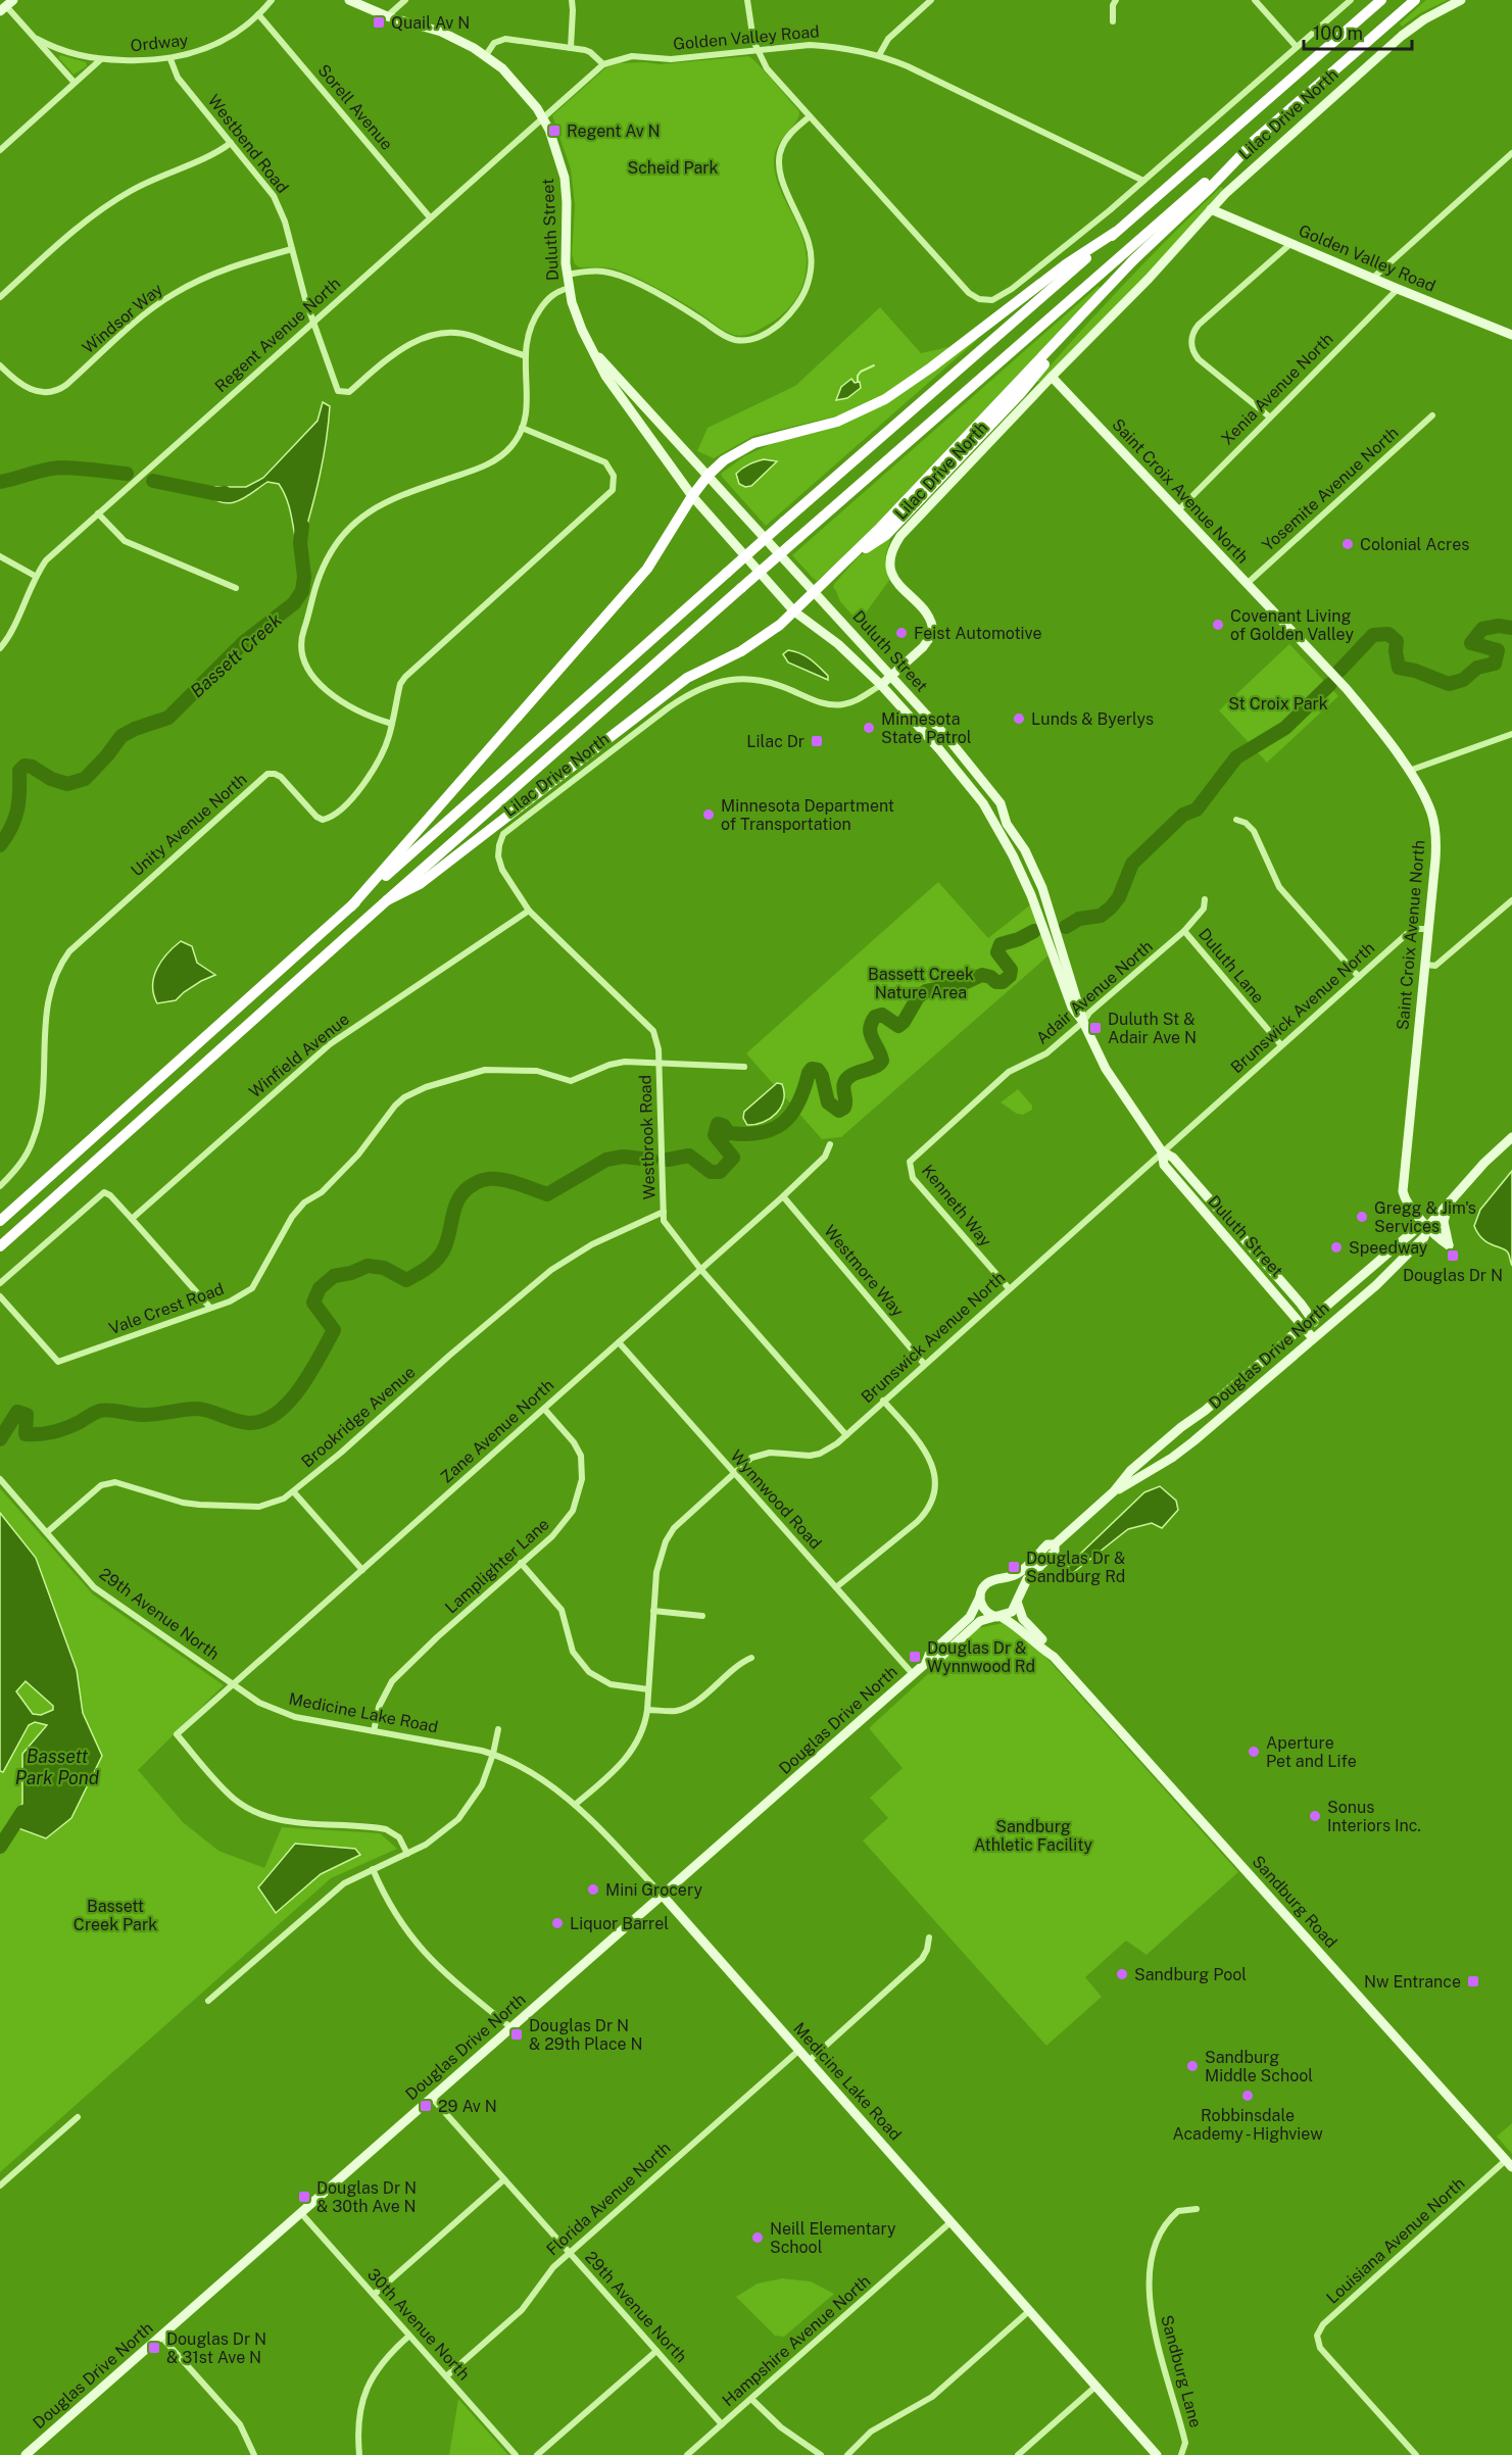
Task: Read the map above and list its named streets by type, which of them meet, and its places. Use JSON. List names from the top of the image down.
{
  "streets": {
    "street": [
      "Golden Valley Road",
      "Ordway",
      "Sorell Avenue",
      "Lilac Drive North",
      "Westbend Road",
      "Duluth Street",
      "Windsor Way",
      "Regent Avenue North",
      "Xenia Avenue North",
      "Yosemite Avenue North",
      "Saint Croix Avenue North",
      "Unity Avenue North",
      "Duluth Lane",
      "Adair Avenue North",
      "Brunswick Avenue North",
      "Winfield Avenue",
      "Westbrook Road",
      "Kenneth Way",
      "Westmore Way",
      "Vale Crest Road",
      "Douglas Drive North",
      "Brookridge Avenue",
      "Zane Avenue North",
      "Wynnwood Road",
      "Lamplighter Lane",
      "29th Avenue North",
      "Medicine Lake Road",
      "Sandburg Road",
      "Florida Avenue North",
      "Louisiana Avenue North",
      "30th Avenue North",
      "Hampshire Avenue North",
      "Sandburg Lane"
    ]
  },
  "crossings": [
    ["Golden Valley Road", "Lilac Drive North"],
    ["Golden Valley Road", "Regent Avenue North"],
    ["Golden Valley Road", "Xenia Avenue North"],
    ["Ordway", "Sorell Avenue"],
    ["Ordway", "Westbend Road"],
    ["Sorell Avenue", "Regent Avenue North"],
    ["Lilac Drive North", "Duluth Street"],
    ["Lilac Drive North", "Saint Croix Avenue North"],
    ["Lilac Drive North", "Westbrook Road"],
    ["Westbend Road", "Windsor Way"],
    ["Westbend Road", "Regent Avenue North"],
    ["Duluth Street", "Regent Avenue North"],
    ["Duluth Street", "Adair Avenue North"],
    ["Duluth Street", "Brunswick Avenue North"],
    ["Duluth Street", "Douglas Drive North"],
    ["Xenia Avenue North", "Saint Croix Avenue North"],
    ["Yosemite Avenue North", "Saint Croix Avenue North"],
    ["Saint Croix Avenue North", "Brunswick Avenue North"],
    ["Saint Croix Avenue North", "Douglas Drive North"],
    ["Duluth Lane", "Adair Avenue North"],
    ["Duluth Lane", "Brunswick Avenue North"],
    ["Adair Avenue North", "Kenneth Way"],
    ["Brunswick Avenue North", "Westbrook Road"],
    ["Brunswick Avenue North", "Kenneth Way"],
    ["Brunswick Avenue North", "Westmore Way"],
    ["Brunswick Avenue North", "Wynnwood Road"],
    ["Brunswick Avenue North", "Medicine Lake Road"],
    ["Winfield Avenue", "Westbrook Road"],
    ["Westbrook Road", "Vale Crest Road"],
    ["Westbrook Road", "Brookridge Avenue"],
    ["Westbrook Road", "Zane Avenue North"],
    ["Westmore Way", "Zane Avenue North"],
    ["Douglas Drive North", "Wynnwood Road"],
    ["Douglas Drive North", "29th Avenue North"],
    ["Douglas Drive North", "Medicine Lake Road"],
    ["Douglas Drive North", "Sandburg Road"],
    ["Douglas Drive North", "30th Avenue North"],
    ["Brookridge Avenue", "29th Avenue North"],
    ["Zane Avenue North", "Wynnwood Road"],
    ["Zane Avenue North", "Lamplighter Lane"],
    ["Zane Avenue North", "29th Avenue North"],
    ["Zane Avenue North", "Medicine Lake Road"],
    ["Lamplighter Lane", "Medicine Lake Road"],
    ["29th Avenue North", "Medicine Lake Road"],
    ["29th Avenue North", "Florida Avenue North"],
    ["29th Avenue North", "Hampshire Avenue North"],
    ["Medicine Lake Road", "Florida Avenue North"],
    ["Medicine Lake Road", "Hampshire Avenue North"],
    ["Sandburg Road", "Louisiana Avenue North"],
    ["Florida Avenue North", "30th Avenue North"]
  ],
  "water": ["Bassett Creek", "Bassett Park Pond"],
  "parks": [
    "Scheid Park",
    "St Croix Park",
    "Bassett Creek Nature Area",
    "Sandburg Athletic Facility",
    "Bassett Creek Park"
  ],
  "places": {
    "transit": [
      "Quail Av N",
      "Regent Av N",
      "Lilac Dr",
      "Duluth St & Adair Ave N",
      "Douglas Dr N",
      "Douglas Dr & Sandburg Rd",
      "Douglas Dr & Wynnwood Rd",
      "Nw Entrance",
      "Douglas Dr N & 29th Place N",
      "29 Av N",
      "Douglas Dr N & 30th Ave N",
      "Douglas Dr N & 31st Ave N"
    ],
    "other": [
      "Colonial Acres",
      "Covenant Living of Golden Valley",
      "Feist Automotive",
      "Lunds & Byerlys",
      "Minnesota State Patrol",
      "Minnesota Department of Transportation",
      "Gregg & Jim's Services",
      "Speedway",
      "Aperture Pet and Life",
      "Sonus Interiors Inc.",
      "Mini Grocery",
      "Liquor Barrel",
      "Sandburg Pool",
      "Sandburg Middle School",
      "Robbinsdale Academy - Highview",
      "Neill Elementary School"
    ]
  },
  "scale_bar": "100 m"
}
